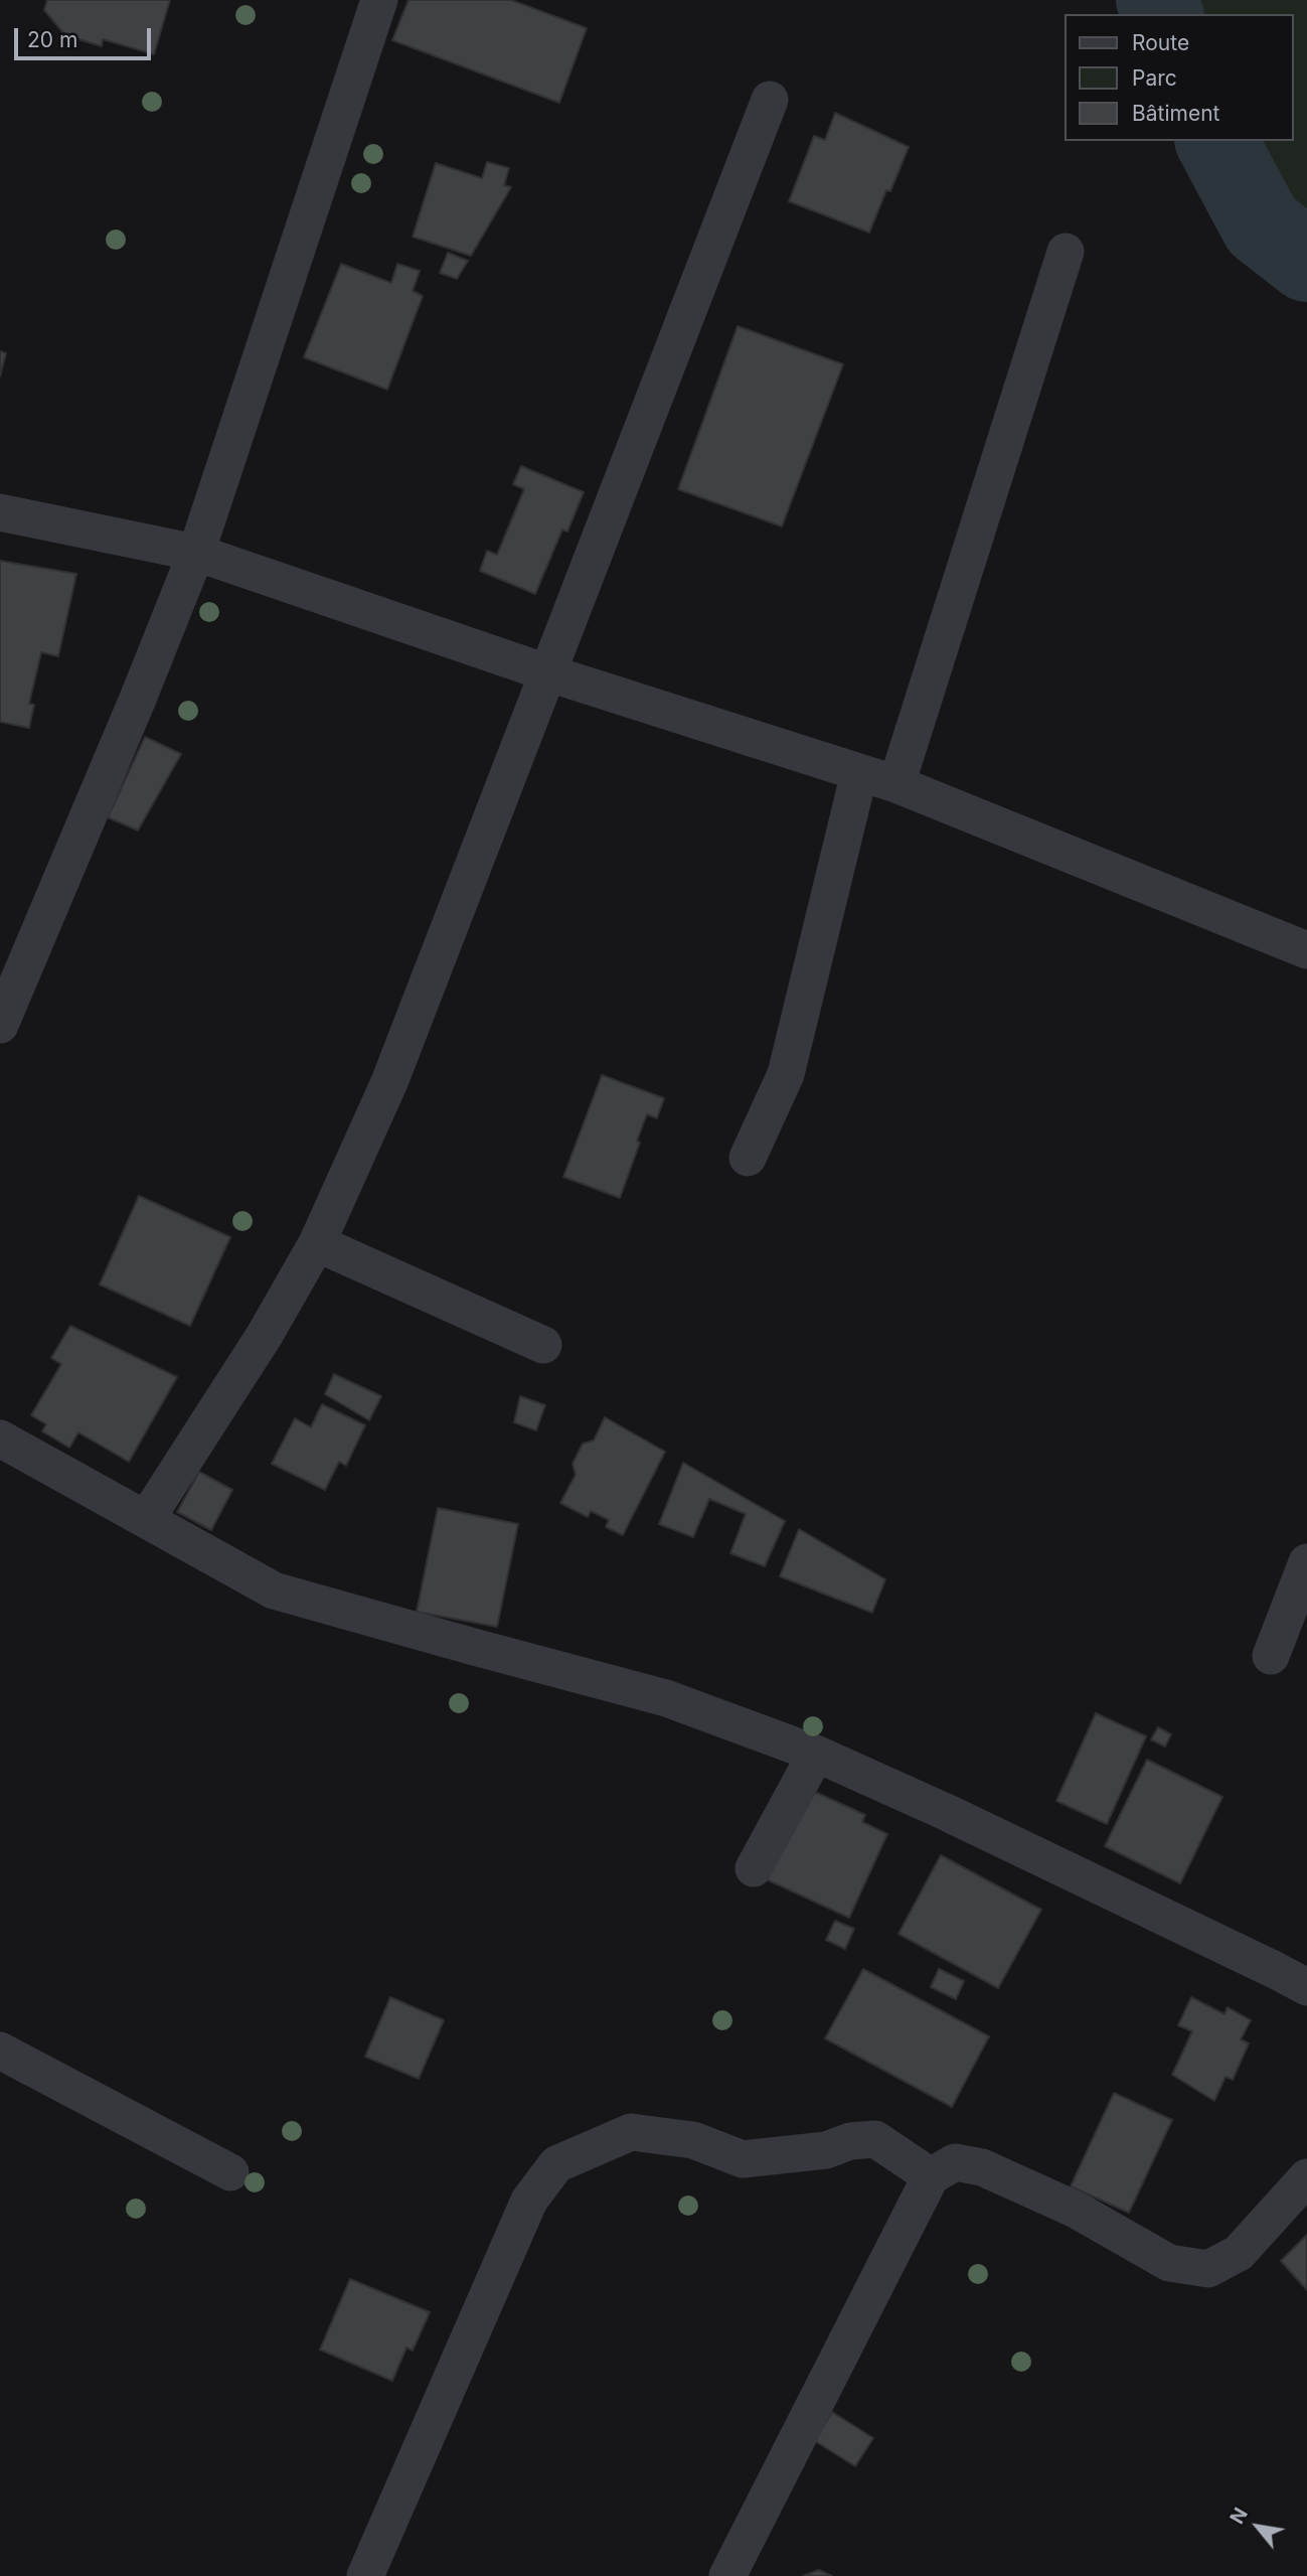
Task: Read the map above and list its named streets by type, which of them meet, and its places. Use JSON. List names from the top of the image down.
{
  "legend": ["Route", "Parc", "Bâtiment"],
  "scale_bar": "20 m",
  "north": "top left"
}
